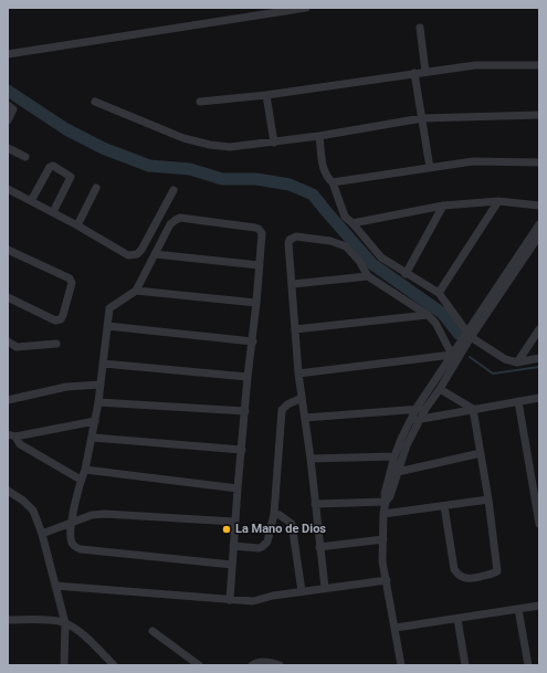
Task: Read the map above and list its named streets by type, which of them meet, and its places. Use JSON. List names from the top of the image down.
{
  "places": ["La Mano de Dios"]
}
